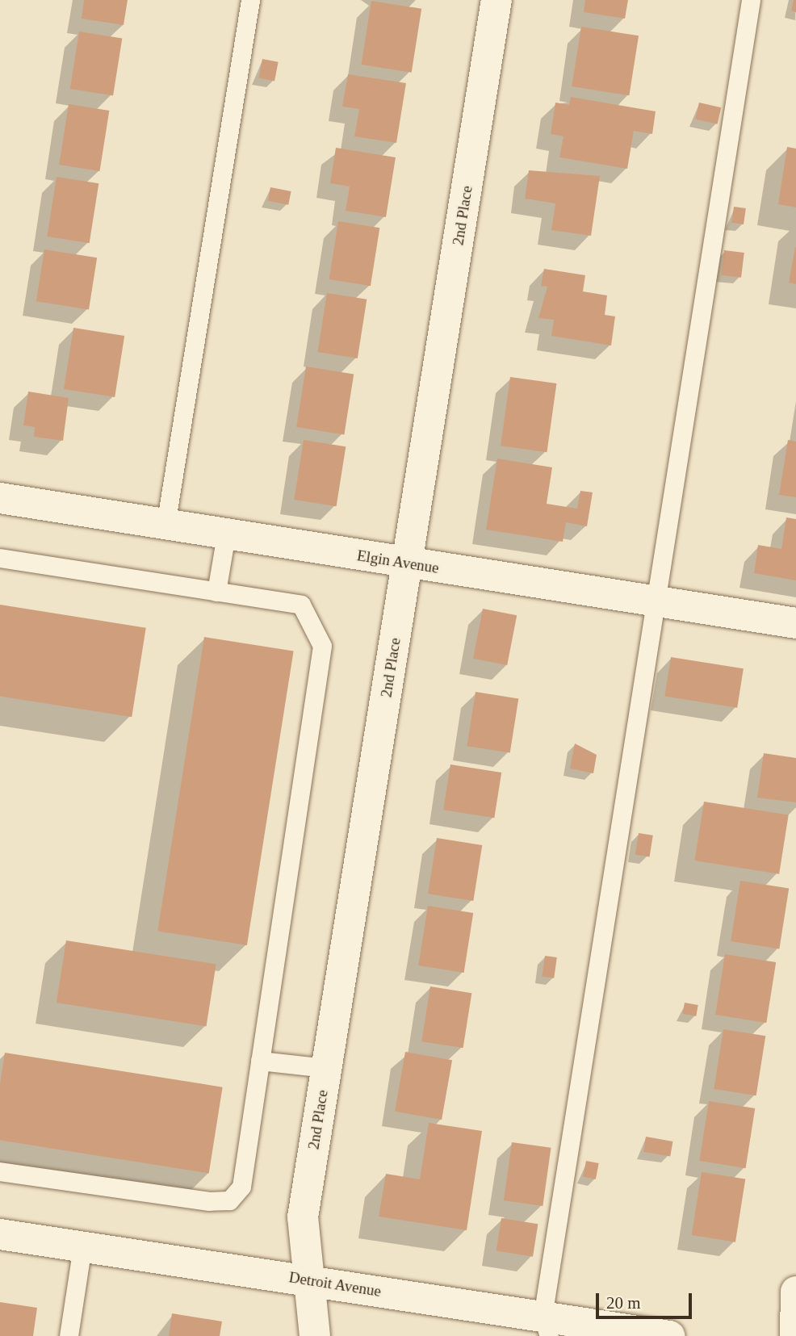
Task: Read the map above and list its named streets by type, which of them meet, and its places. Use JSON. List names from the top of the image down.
{
  "streets": {
    "street": ["2nd Place", "Elgin Avenue", "Detroit Avenue"]
  },
  "crossings": [
    ["2nd Place", "Elgin Avenue"],
    ["2nd Place", "Detroit Avenue"]
  ],
  "scale_bar": "20 m"
}
